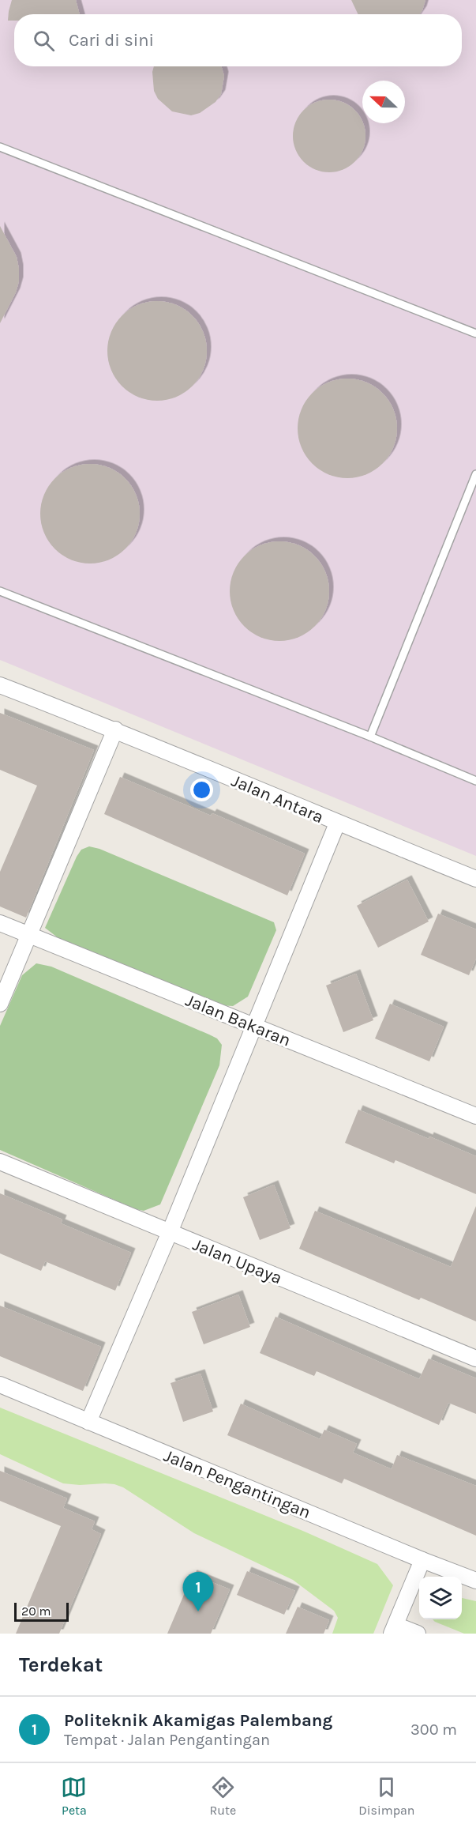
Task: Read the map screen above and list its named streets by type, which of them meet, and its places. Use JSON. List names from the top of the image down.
{
  "streets": {
    "street": [
      "Jalan Antara",
      "Jalan Bakaran",
      "Jalan Upaya",
      "Jalan Pengantingan"
    ]
  },
  "scale_bar": "20 m",
  "north": "left",
  "page": {
    "search": "Cari di sini",
    "pins": "1",
    "scale": "20 m",
    "heading": "Terdekat",
    "list": [
      {
        "mark": "1",
        "name": "Politeknik Akamigas Palembang",
        "note": "Tempat · Jalan Pengantingan",
        "value": "300 m"
      }
    ],
    "nav": ["Peta", "Rute", "Disimpan"]
  }
}
